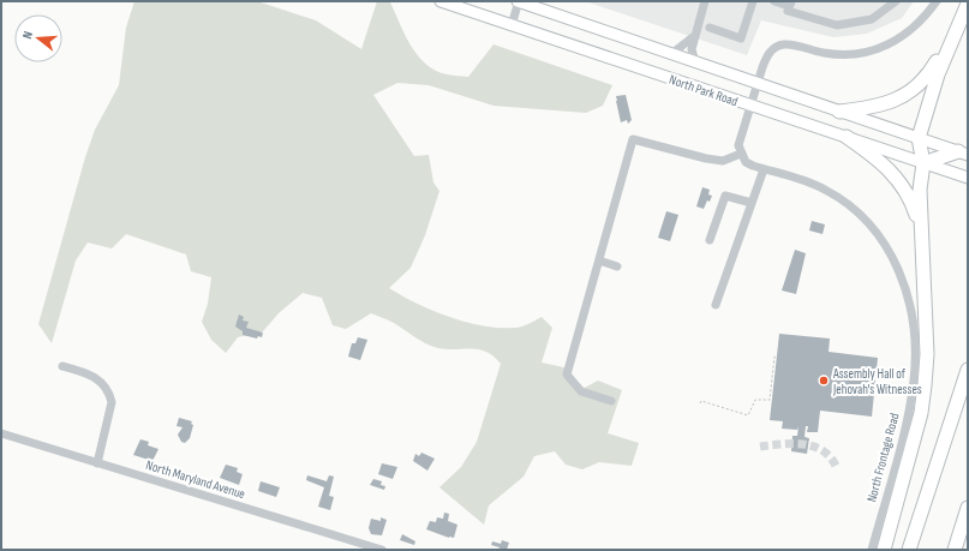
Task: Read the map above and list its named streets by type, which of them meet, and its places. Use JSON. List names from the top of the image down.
{
  "streets": {
    "main road": ["North Park Road"],
    "street": ["North Frontage Road", "North Maryland Avenue"]
  },
  "places": ["Assembly Hall of Jehovah's Witnesses"],
  "north": "left"
}
